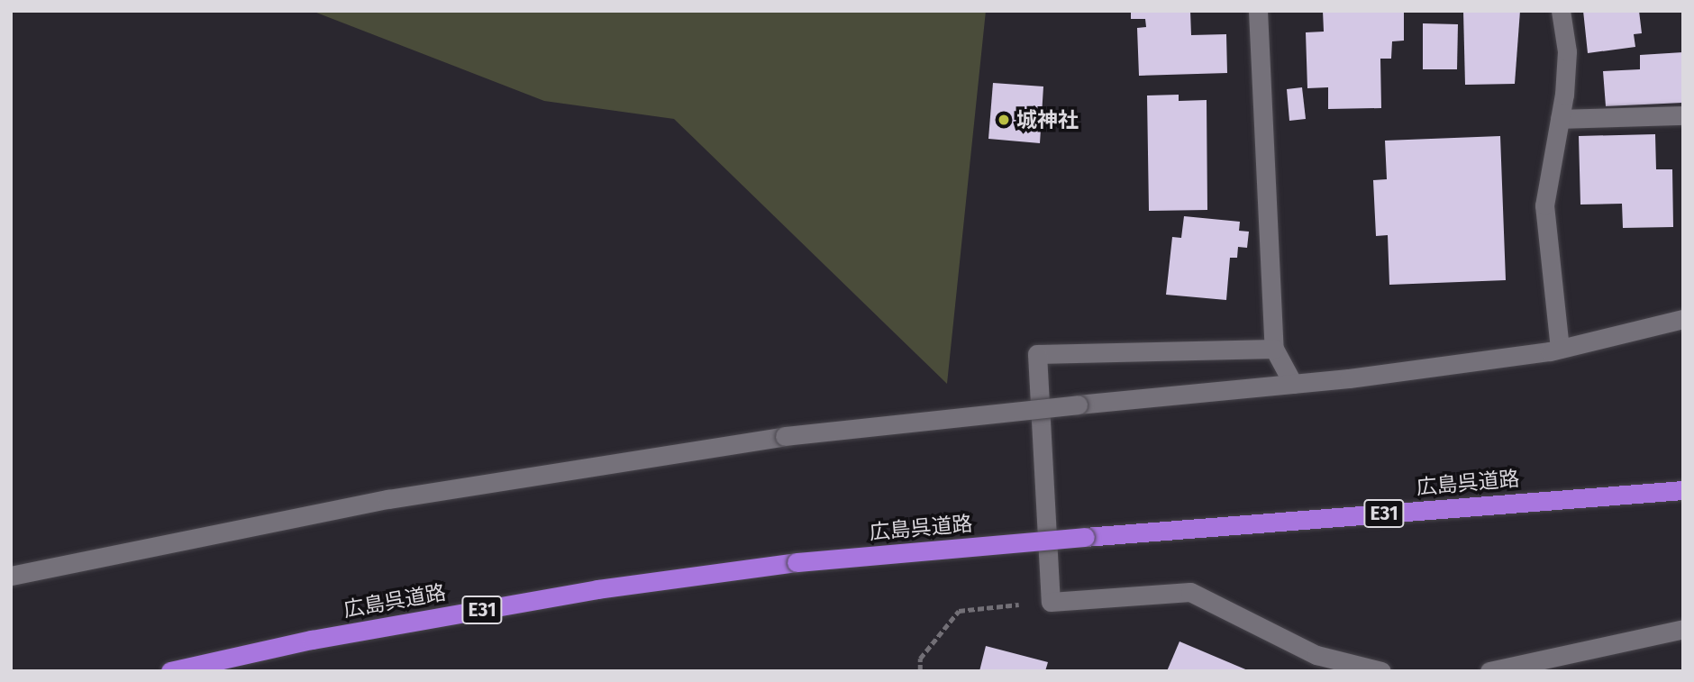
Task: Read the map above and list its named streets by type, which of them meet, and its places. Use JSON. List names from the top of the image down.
{
  "streets": {
    "highway": ["広島呉道路", "E31"]
  },
  "places": ["城神社"]
}
